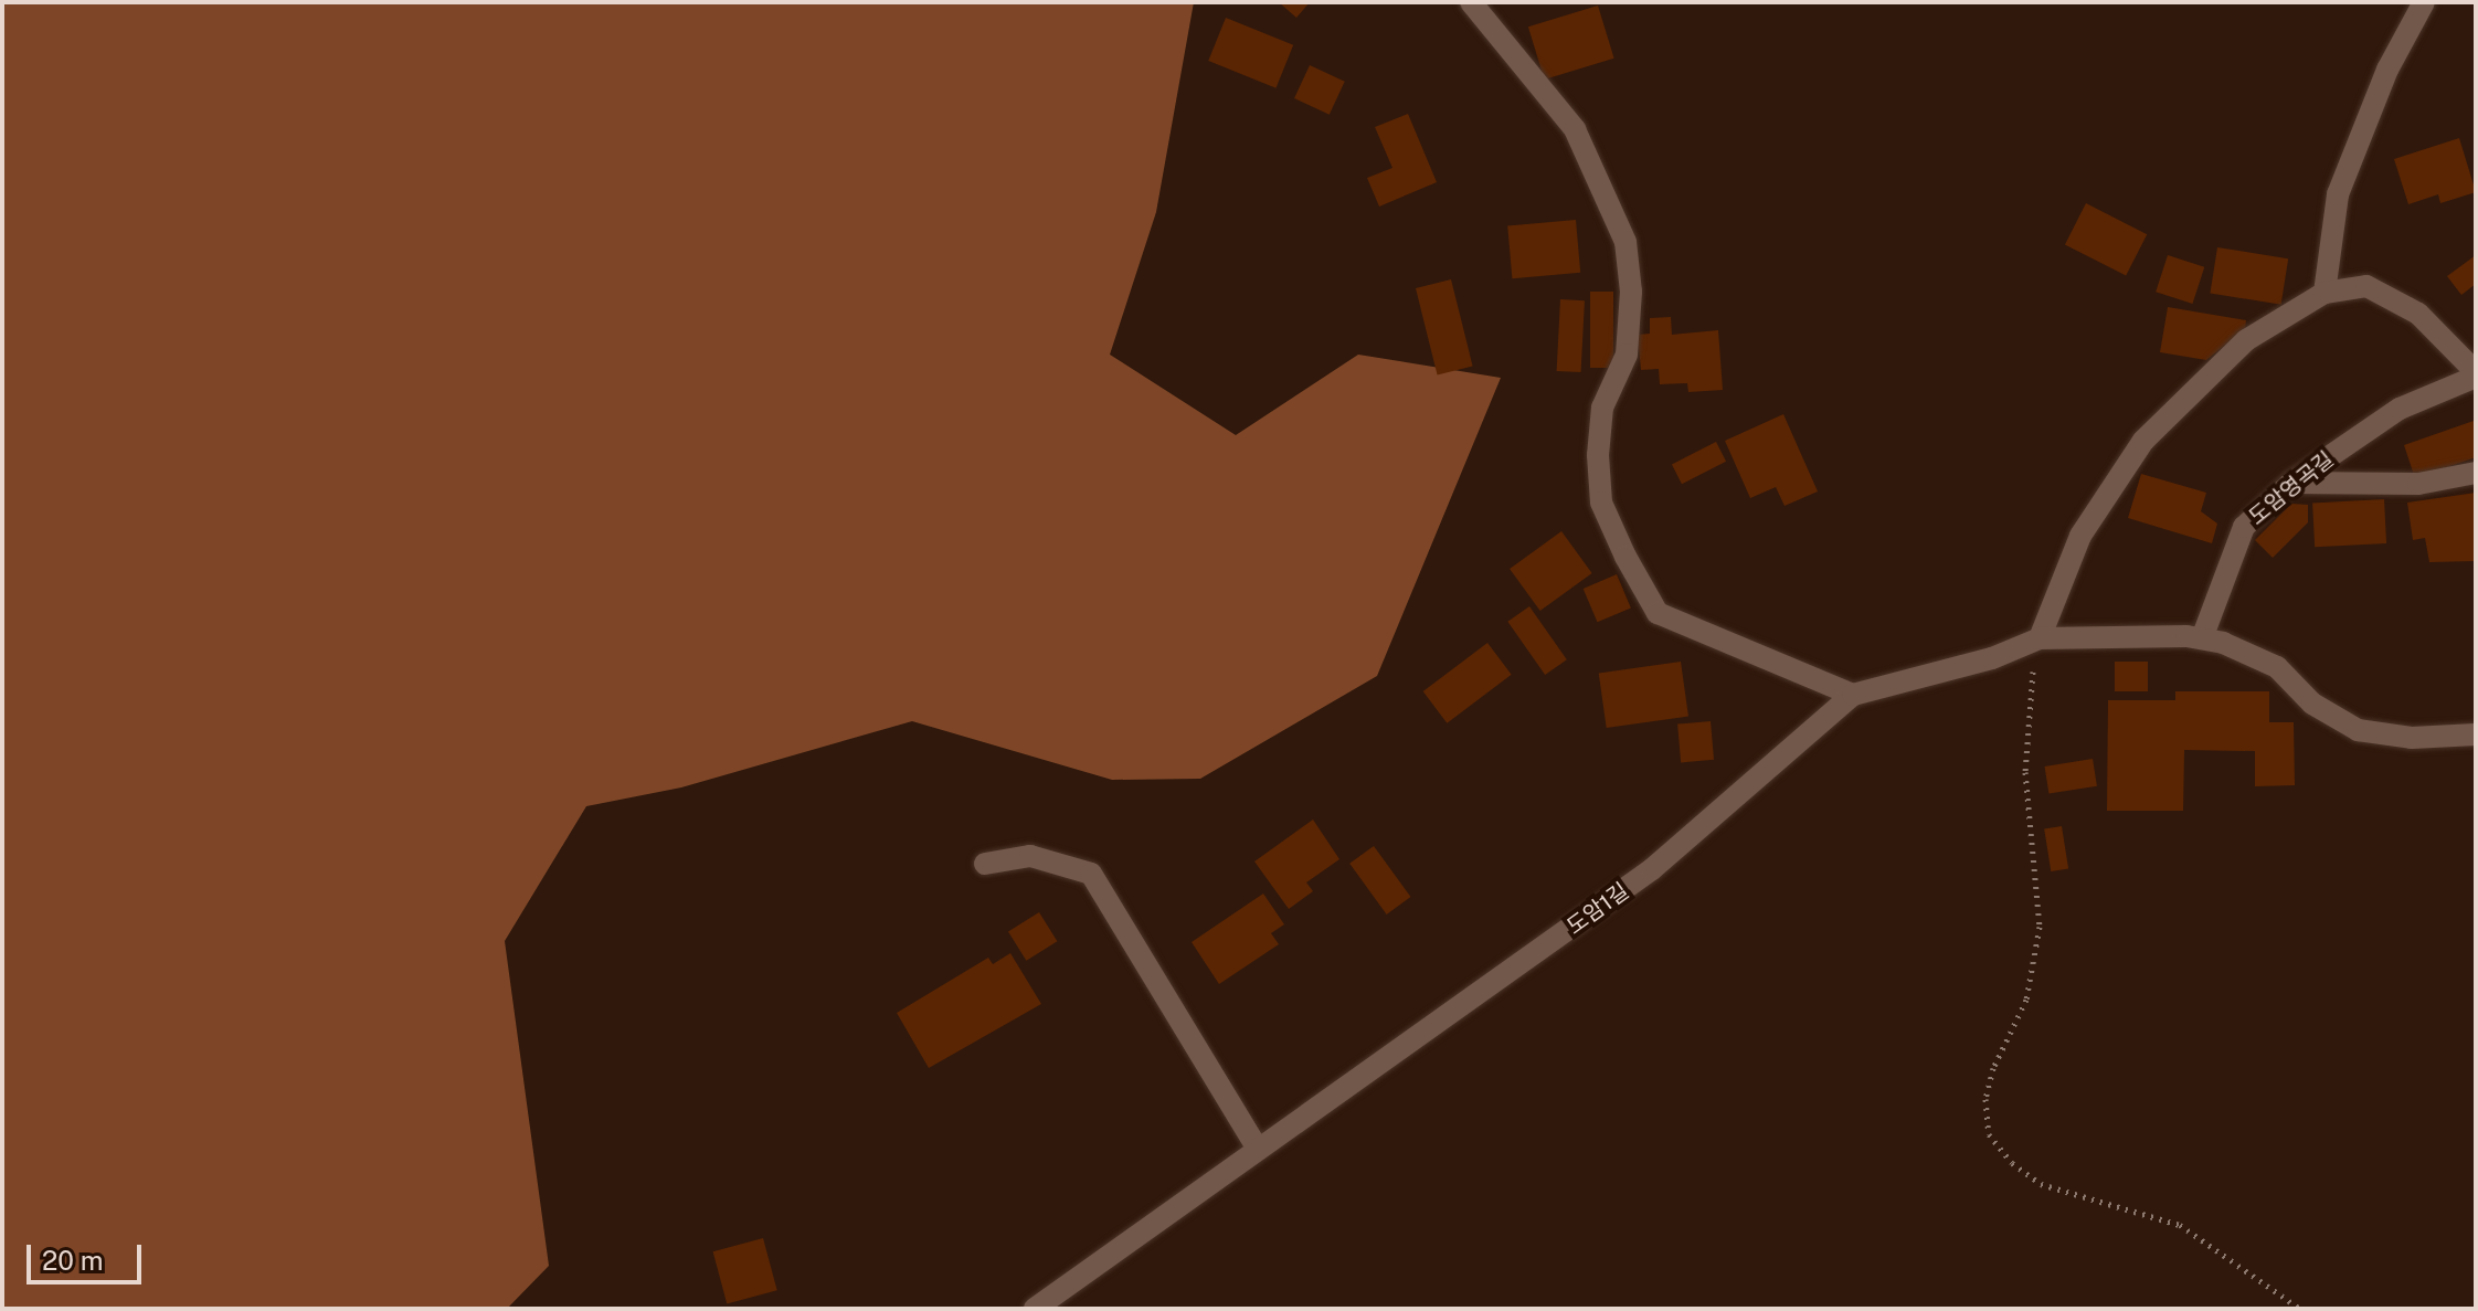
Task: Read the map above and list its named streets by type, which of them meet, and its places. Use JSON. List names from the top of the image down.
{
  "streets": {
    "street": ["도암영곡길", "도암1길"]
  },
  "crossings": [
    ["도암영곡길", "도암1길"]
  ],
  "scale_bar": "20 m"
}
